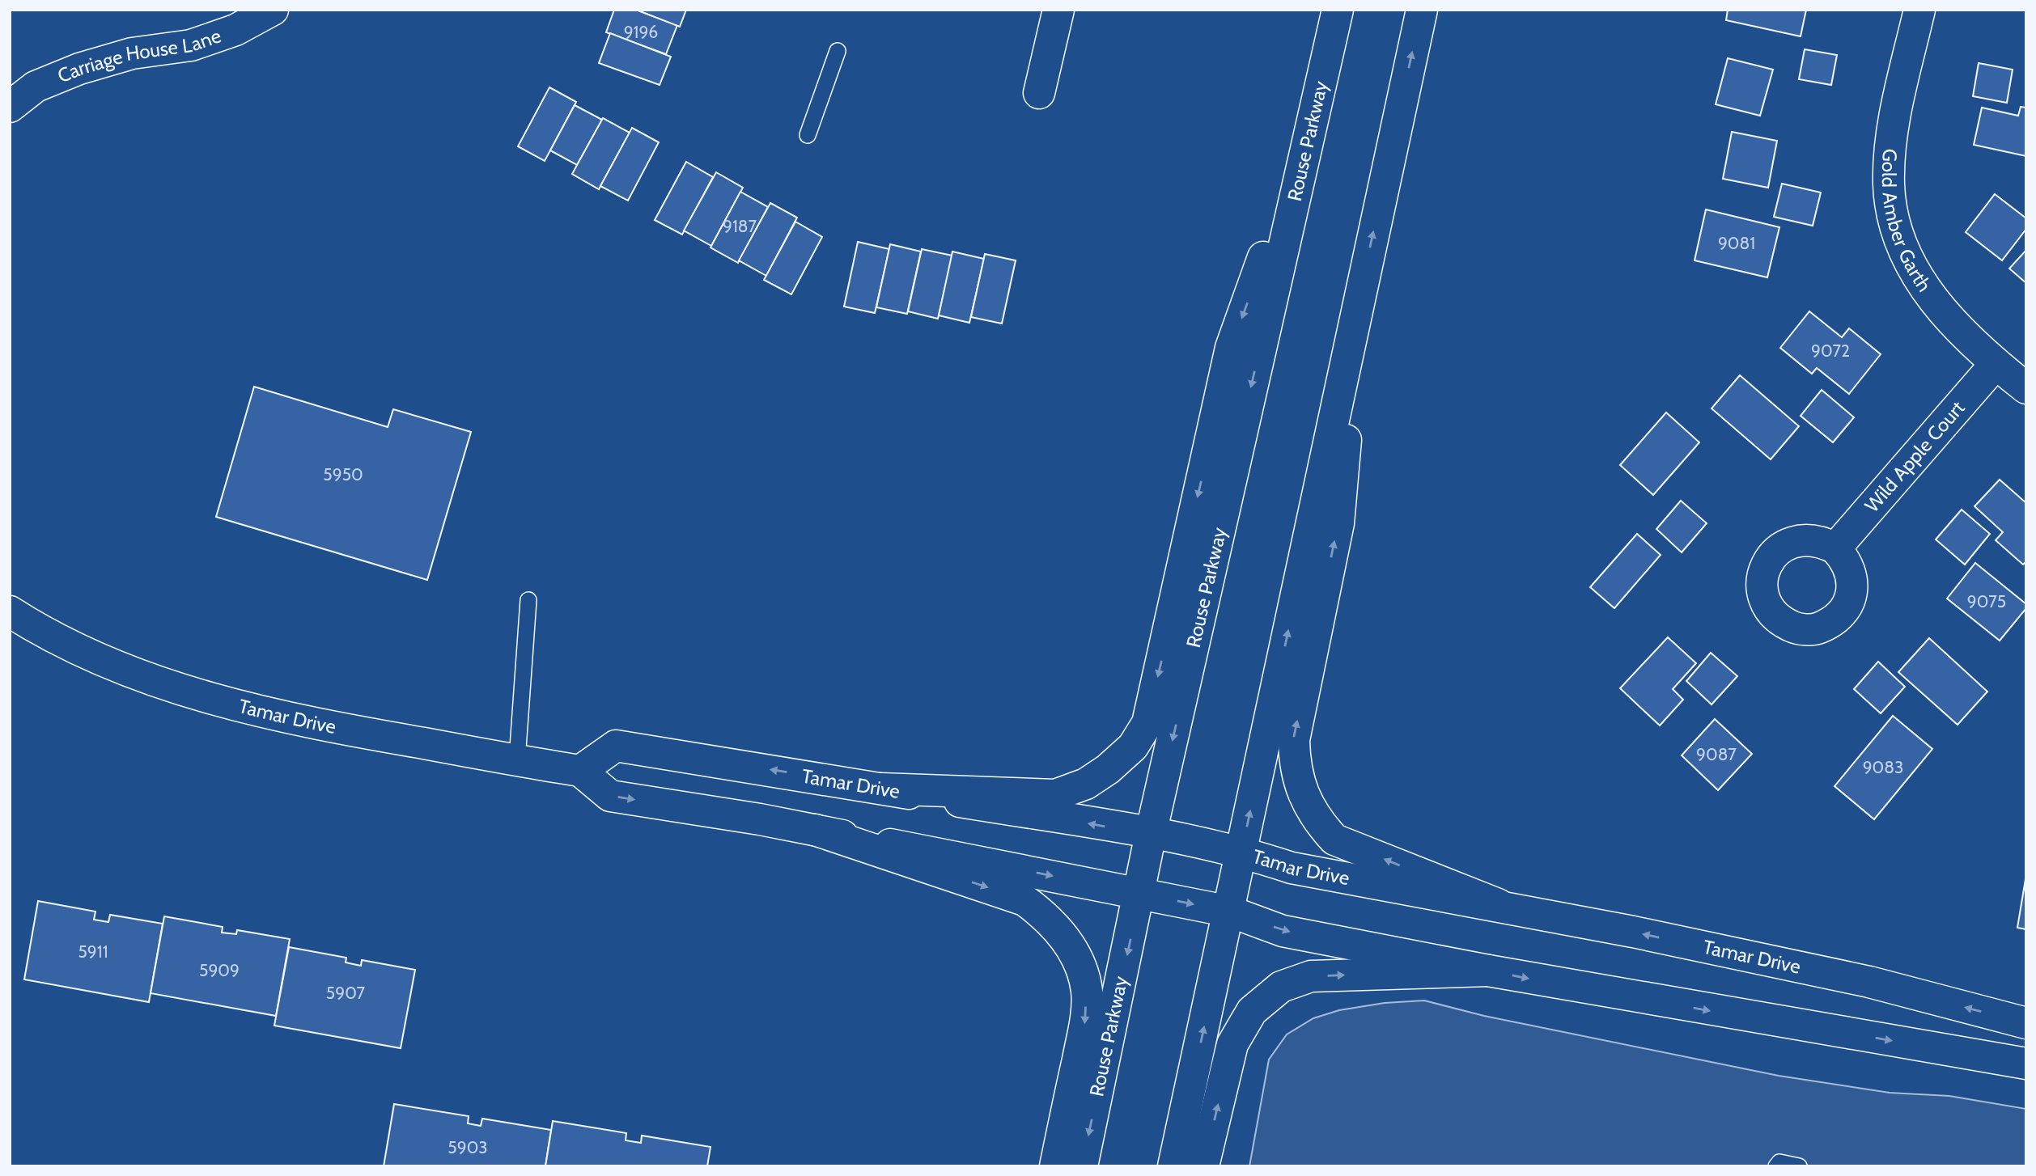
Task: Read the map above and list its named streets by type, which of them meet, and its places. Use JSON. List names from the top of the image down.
{
  "streets": {
    "main road": [
      "Carriage House Lane",
      "Rouse Parkway",
      "Gold Amber Garth",
      "Wild Apple Court",
      "Tamar Drive"
    ]
  },
  "crossings": [
    ["Rouse Parkway", "Tamar Drive"],
    ["Gold Amber Garth", "Wild Apple Court"]
  ],
  "house_numbers": [
    "9196",
    "9187",
    "9081",
    "9072",
    "5950",
    "9075",
    "9087",
    "9083",
    "5911",
    "5909",
    "5907",
    "5903"
  ]
}
